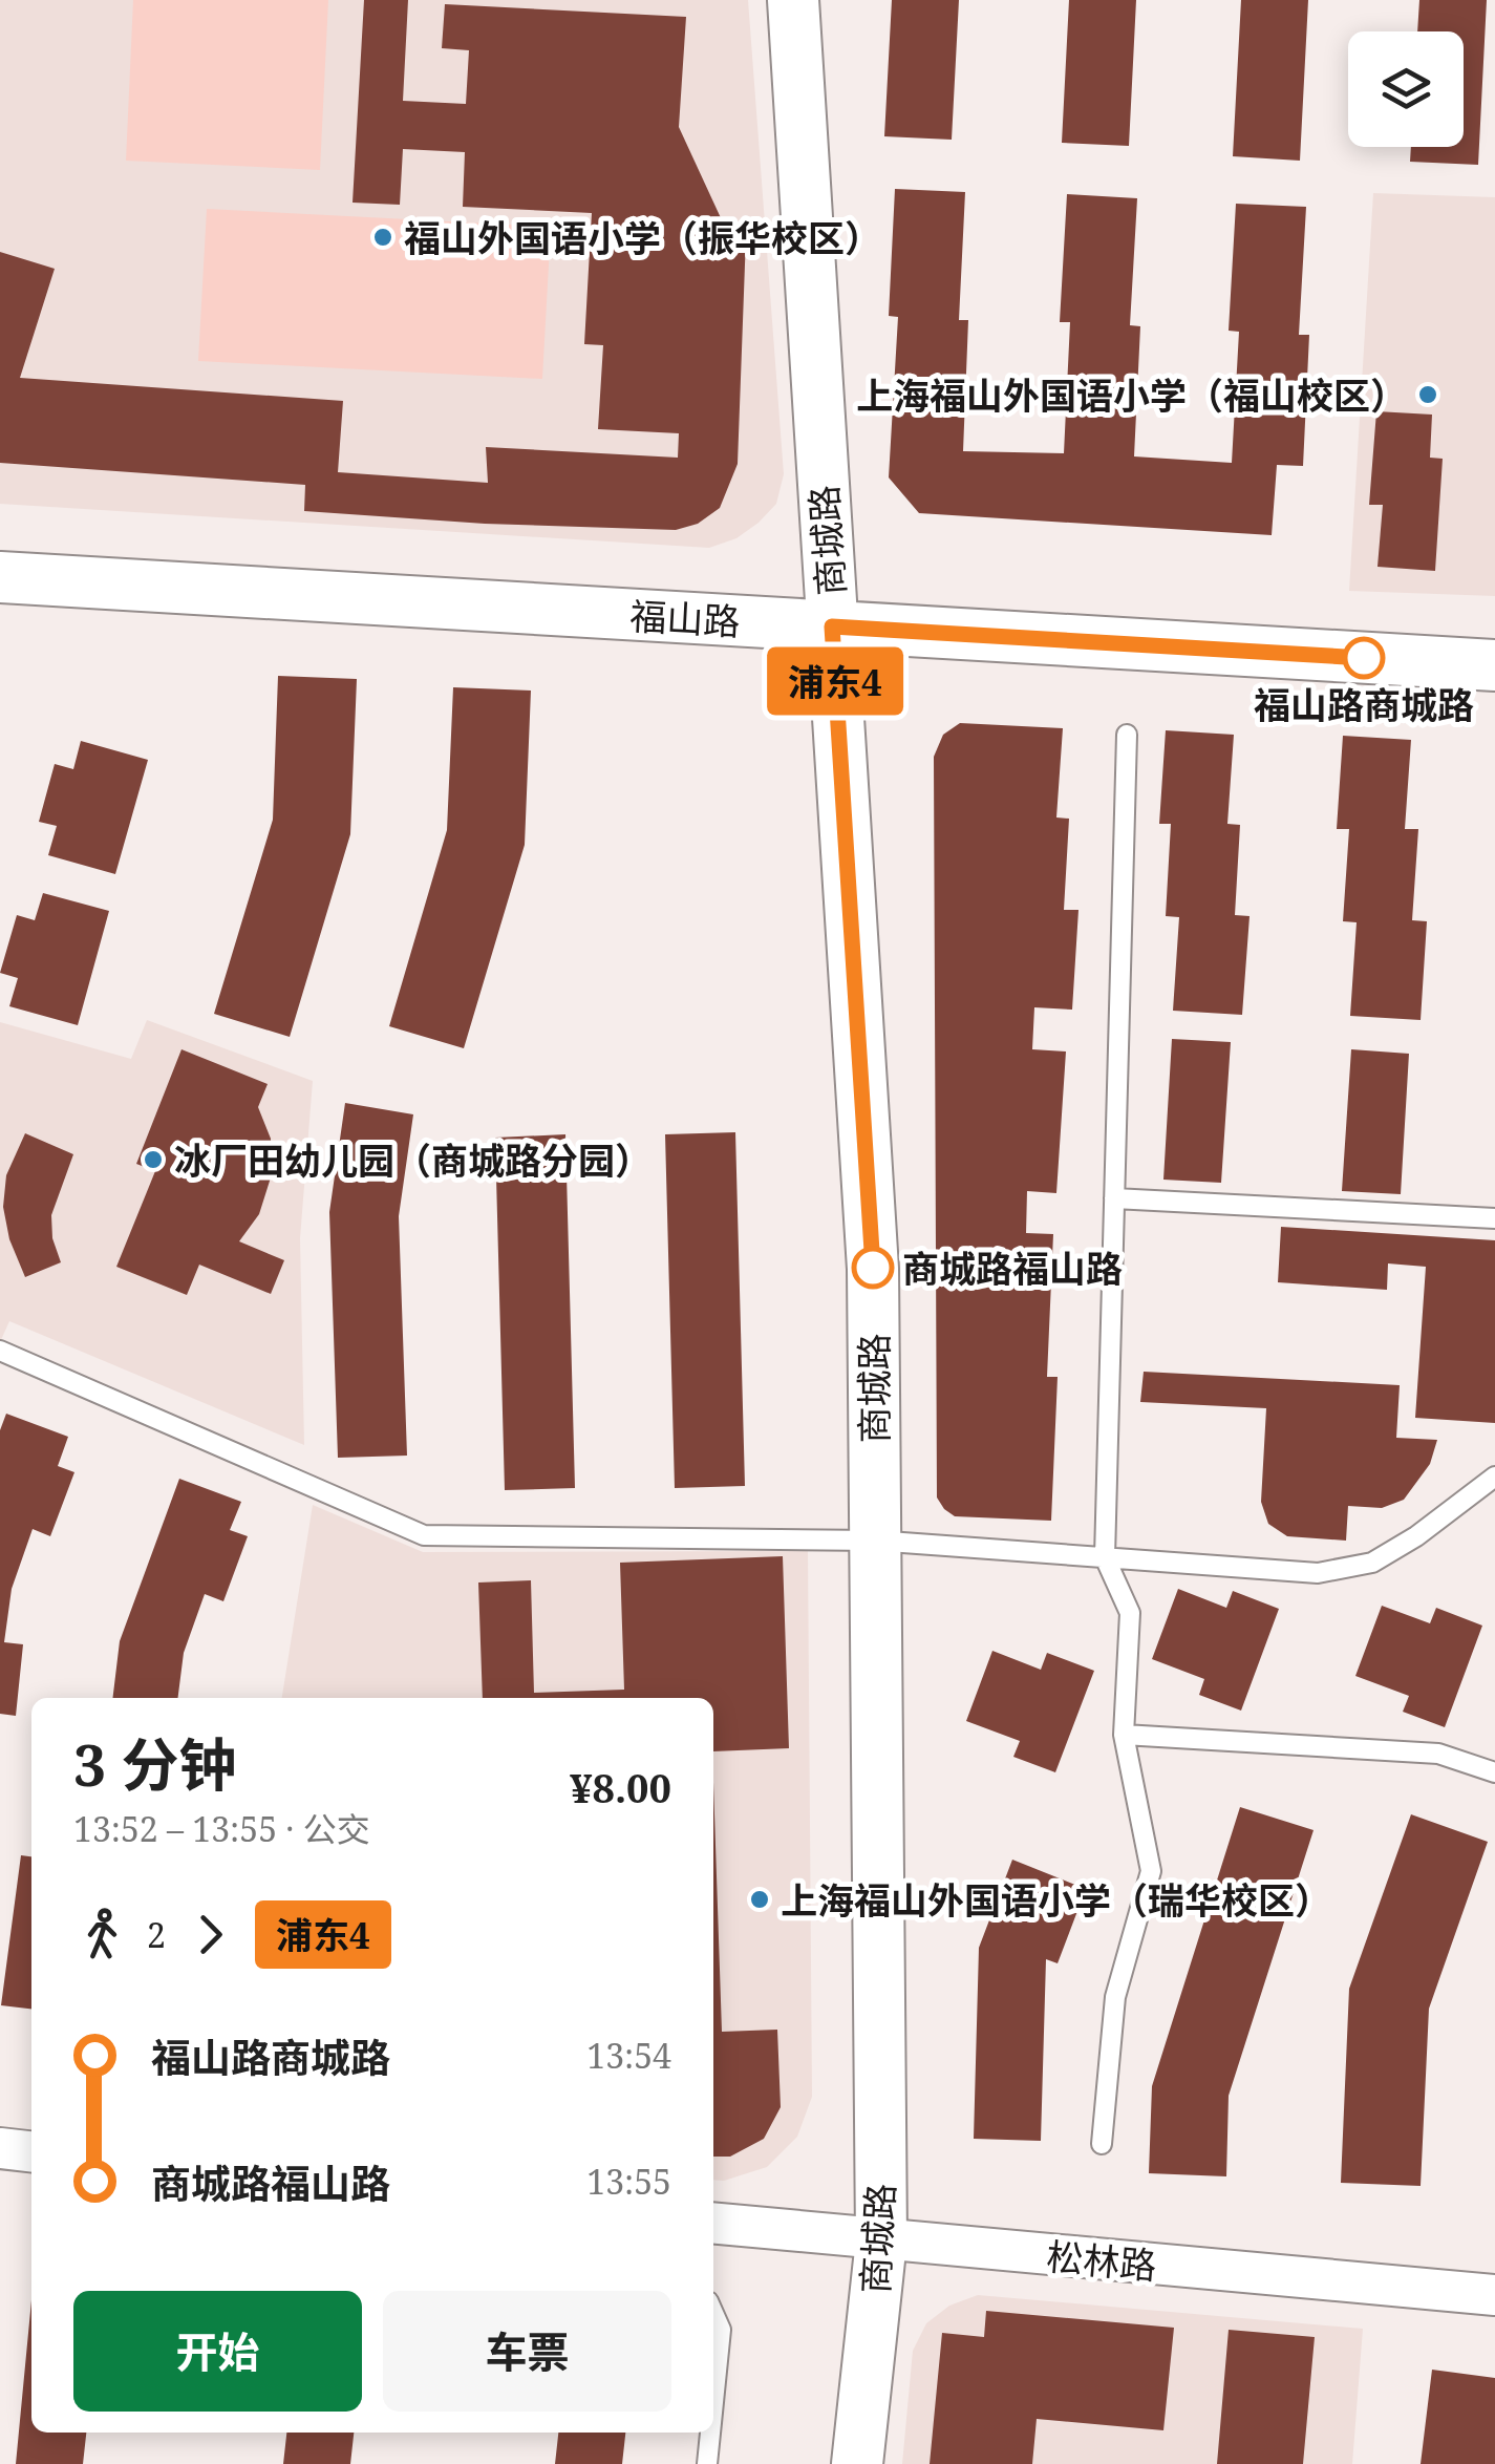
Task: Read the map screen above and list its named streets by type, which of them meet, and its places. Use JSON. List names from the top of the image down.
{
  "streets": {
    "street": ["商城路", "福山路", "松林路"]
  },
  "crossings": [
    ["商城路", "福山路"],
    ["商城路", "松林路"]
  ],
  "places": [
    "福山外国语小学（振华校区）",
    "上海福山外国语小学（福山校区）",
    "福山路商城路",
    "冰厂田幼儿园（商城路分园）",
    "商城路福山路",
    "上海福山外国语小学（瑞华校区）"
  ],
  "lines": ["bus line 浦东4"],
  "page": {
    "on_map": "浦东4",
    "heading": ["3 分钟", "13:52 – 13:55 · 公交", "¥8.00"],
    "legs": ["2", "浦东4"],
    "list": [
      {
        "name": "福山路商城路",
        "value": "13:54"
      },
      {
        "name": "商城路福山路",
        "value": "13:55"
      }
    ],
    "buttons": ["开始", "车票"]
  }
}
